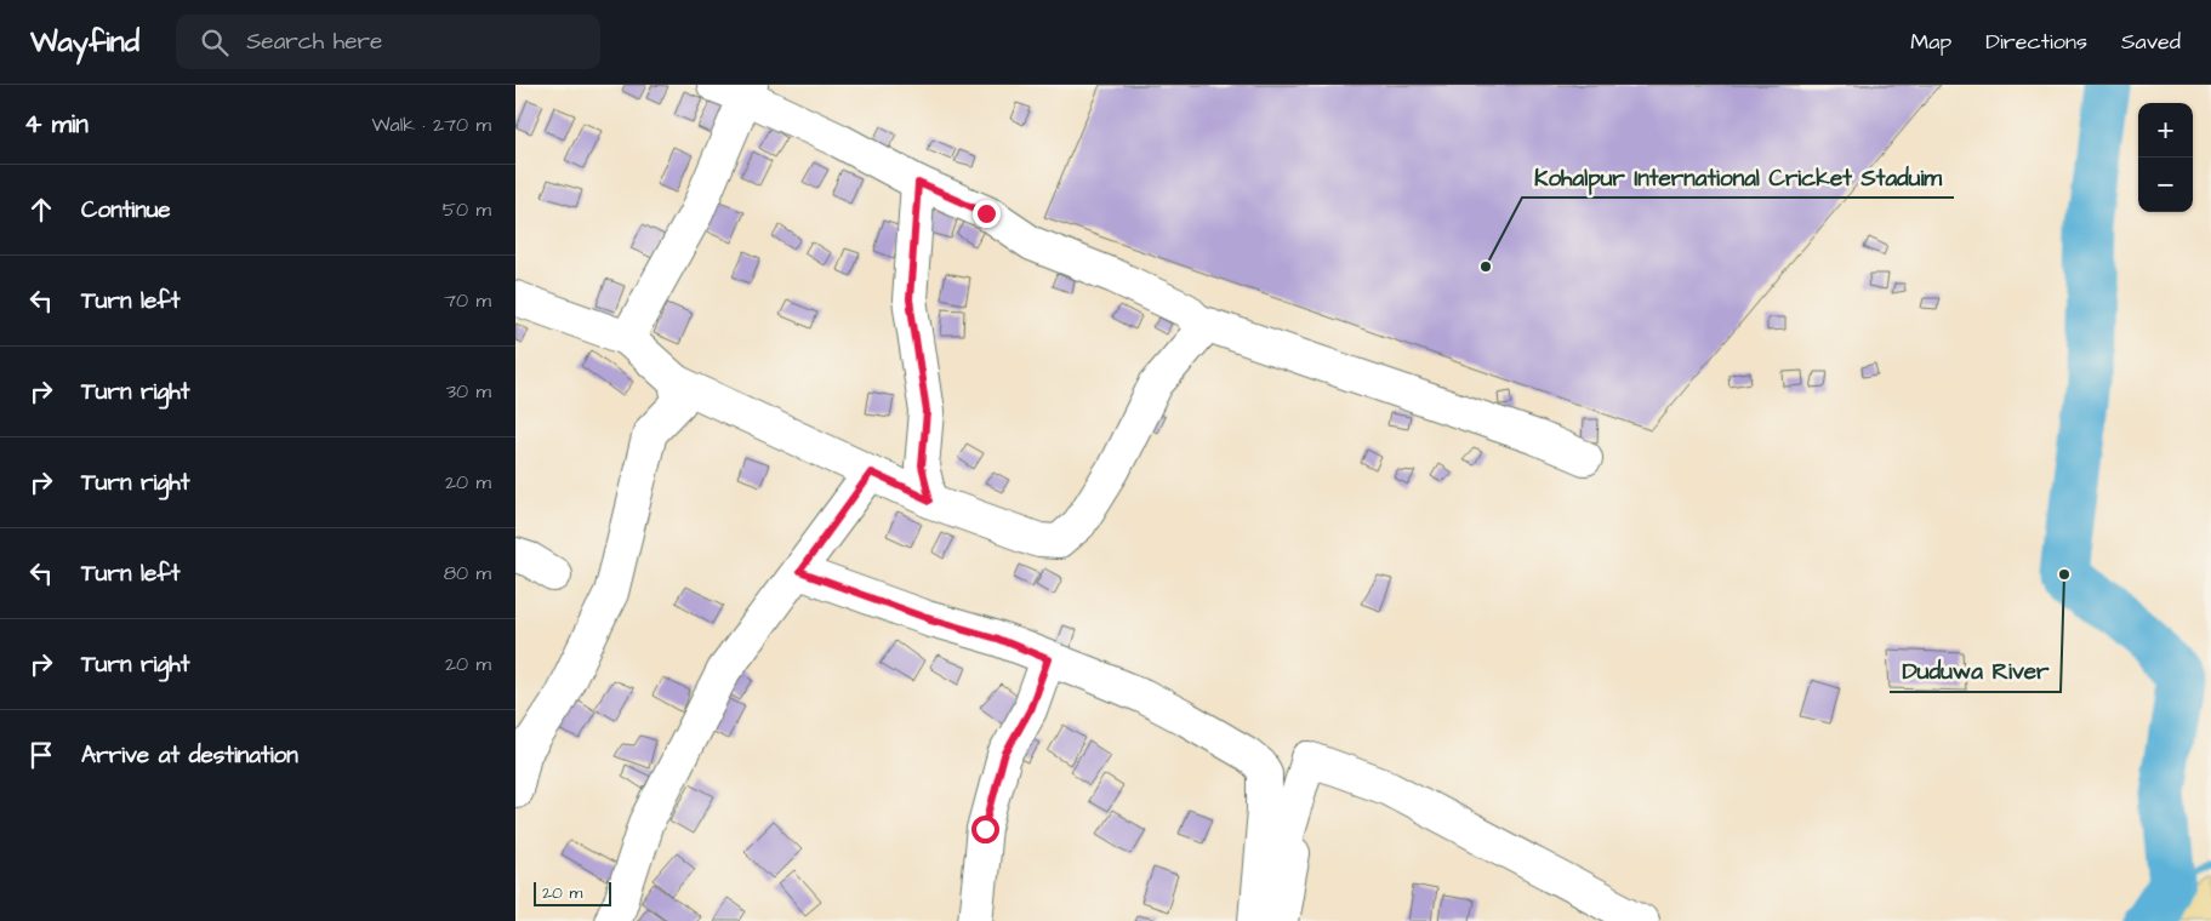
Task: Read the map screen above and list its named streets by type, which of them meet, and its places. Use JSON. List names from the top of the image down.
{
  "places": ["Kohalpur International Cricket Staduim", "Duduwa River"],
  "scale_bar": "20 m",
  "page": {
    "header": "Wayfind",
    "search": "Search here",
    "nav": ["Map", "Directions", "Saved"],
    "heading": ["4 min", "Walk · 270 m"],
    "map_buttons": ["+", "−"],
    "list": [
      ["Continue", "50 m"],
      ["Turn left", "70 m"],
      ["Turn right", "30 m"],
      ["Turn right", "20 m"],
      ["Turn left", "80 m"],
      ["Turn right", "20 m"],
      "Arrive at destination"
    ],
    "scale": "20 m"
  }
}
